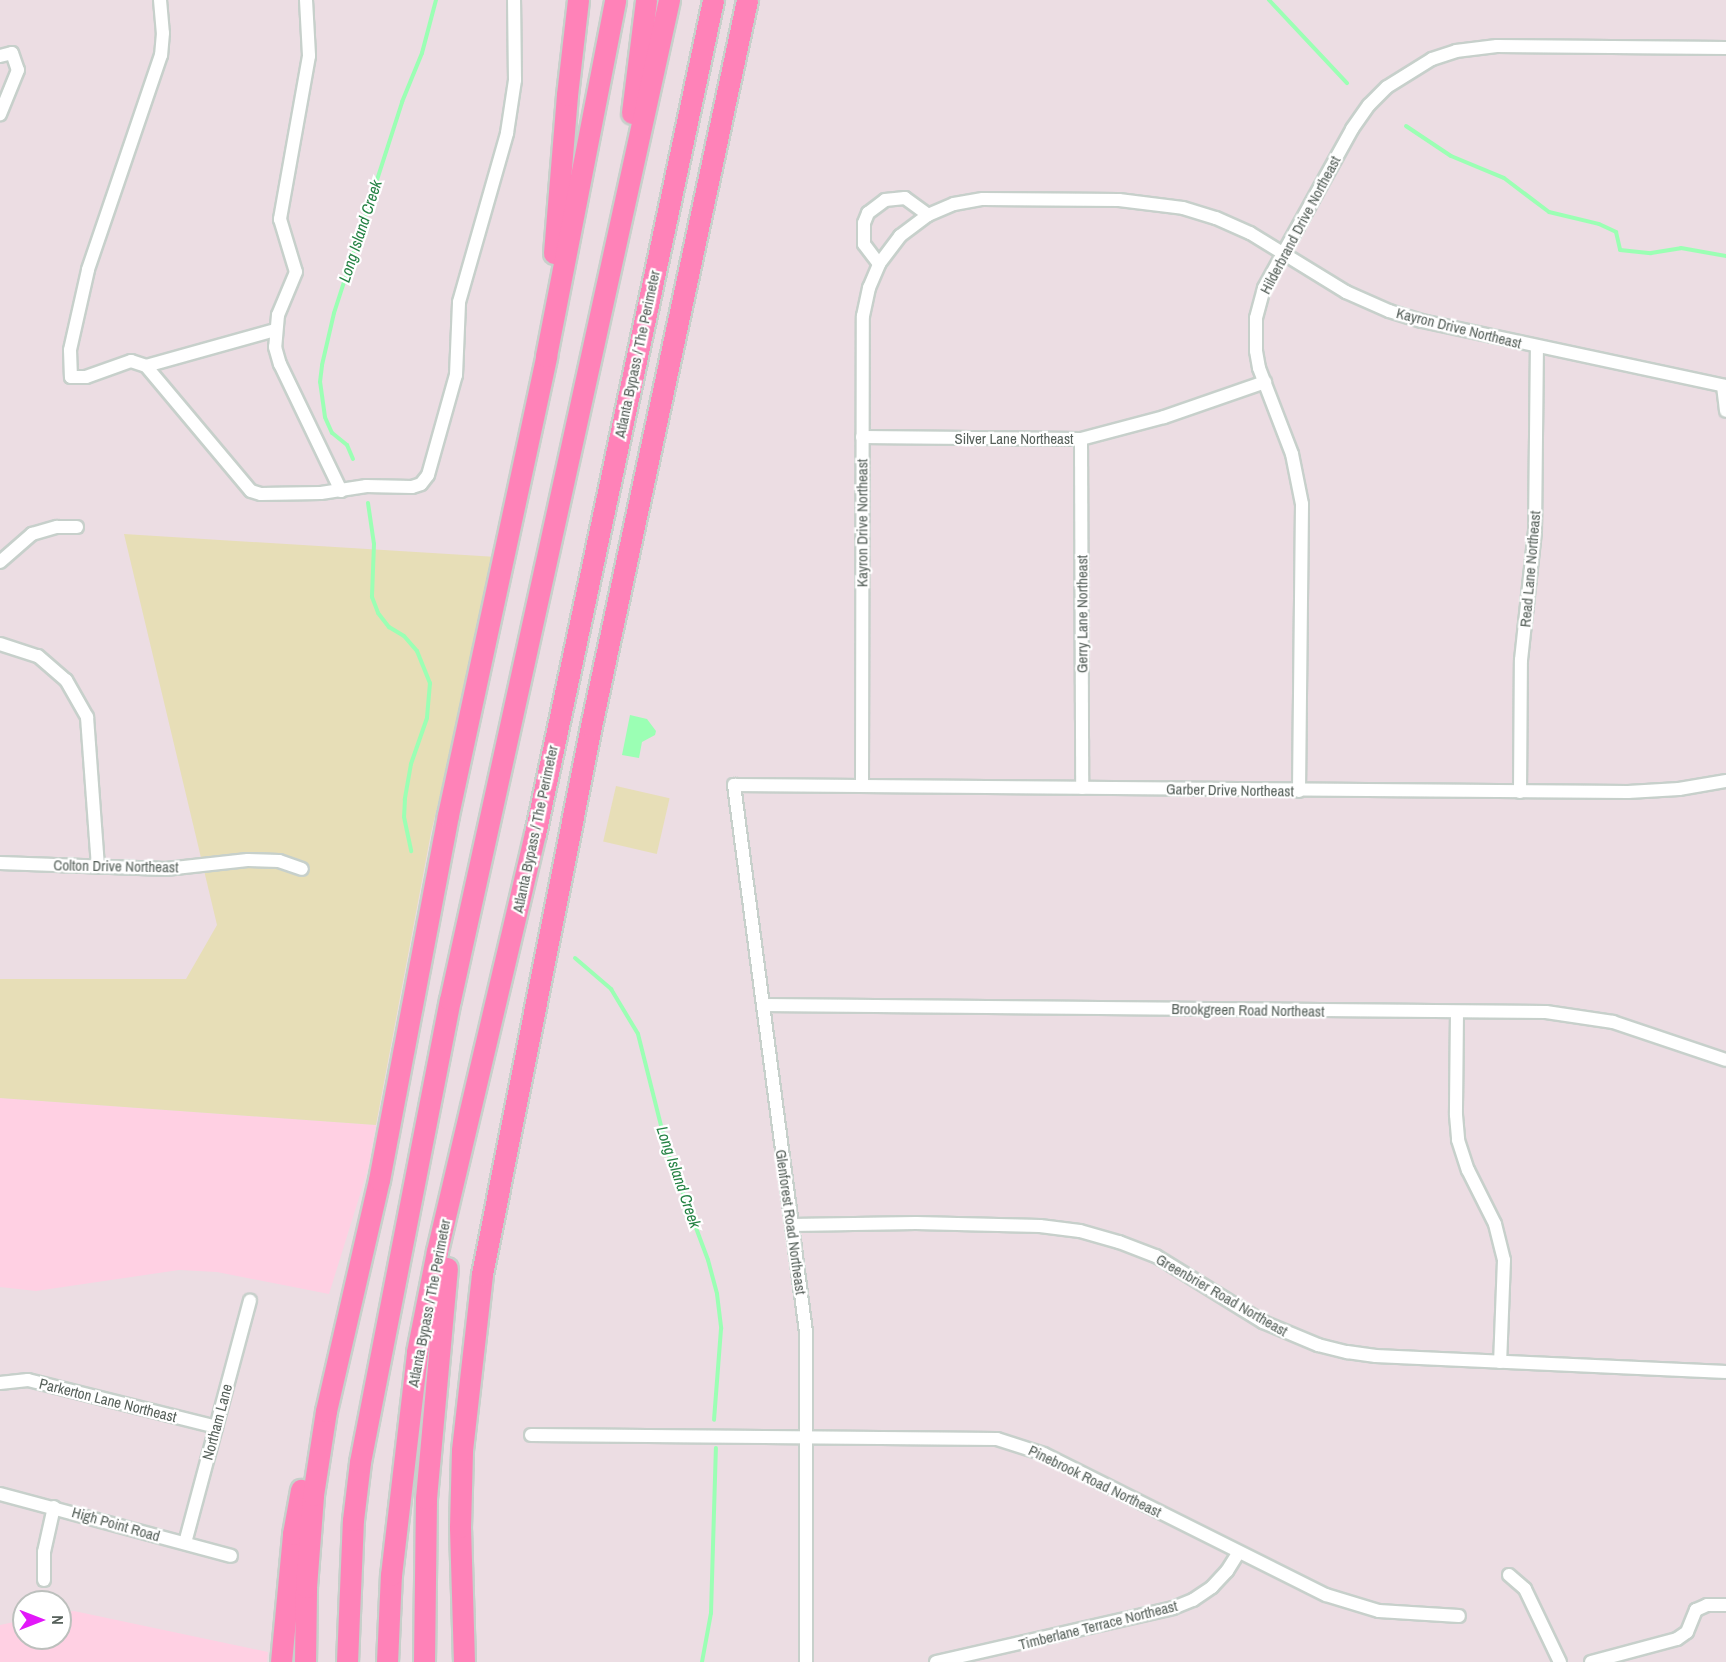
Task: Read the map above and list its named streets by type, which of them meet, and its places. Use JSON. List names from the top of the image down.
{
  "streets": {
    "highway": ["Atlanta Bypass / The Perimeter"],
    "street": [
      "Hilderbrand Drive Northeast",
      "Kayron Drive Northeast",
      "Silver Lane Northeast",
      "Read Lane Northeast",
      "Gerry Lane Northeast",
      "Garber Drive Northeast",
      "Colton Drive Northeast",
      "Brookgreen Road Northeast",
      "Glenforest Road Northeast",
      "Greenbrier Road Northeast",
      "Parkerton Lane Northeast",
      "Northam Lane",
      "Pinebrook Road Northeast",
      "High Point Road",
      "Timberlane Terrace Northeast"
    ]
  },
  "crossings": [
    ["Hilderbrand Drive Northeast", "Kayron Drive Northeast"],
    ["Hilderbrand Drive Northeast", "Silver Lane Northeast"],
    ["Hilderbrand Drive Northeast", "Garber Drive Northeast"],
    ["Kayron Drive Northeast", "Silver Lane Northeast"],
    ["Kayron Drive Northeast", "Read Lane Northeast"],
    ["Kayron Drive Northeast", "Garber Drive Northeast"],
    ["Silver Lane Northeast", "Gerry Lane Northeast"],
    ["Read Lane Northeast", "Garber Drive Northeast"],
    ["Gerry Lane Northeast", "Garber Drive Northeast"],
    ["Garber Drive Northeast", "Glenforest Road Northeast"],
    ["Brookgreen Road Northeast", "Glenforest Road Northeast"],
    ["Glenforest Road Northeast", "Greenbrier Road Northeast"],
    ["Glenforest Road Northeast", "Pinebrook Road Northeast"],
    ["Parkerton Lane Northeast", "Northam Lane"],
    ["Northam Lane", "High Point Road"],
    ["Pinebrook Road Northeast", "Timberlane Terrace Northeast"]
  ],
  "water": ["Long Island Creek"],
  "north": "right"
}
